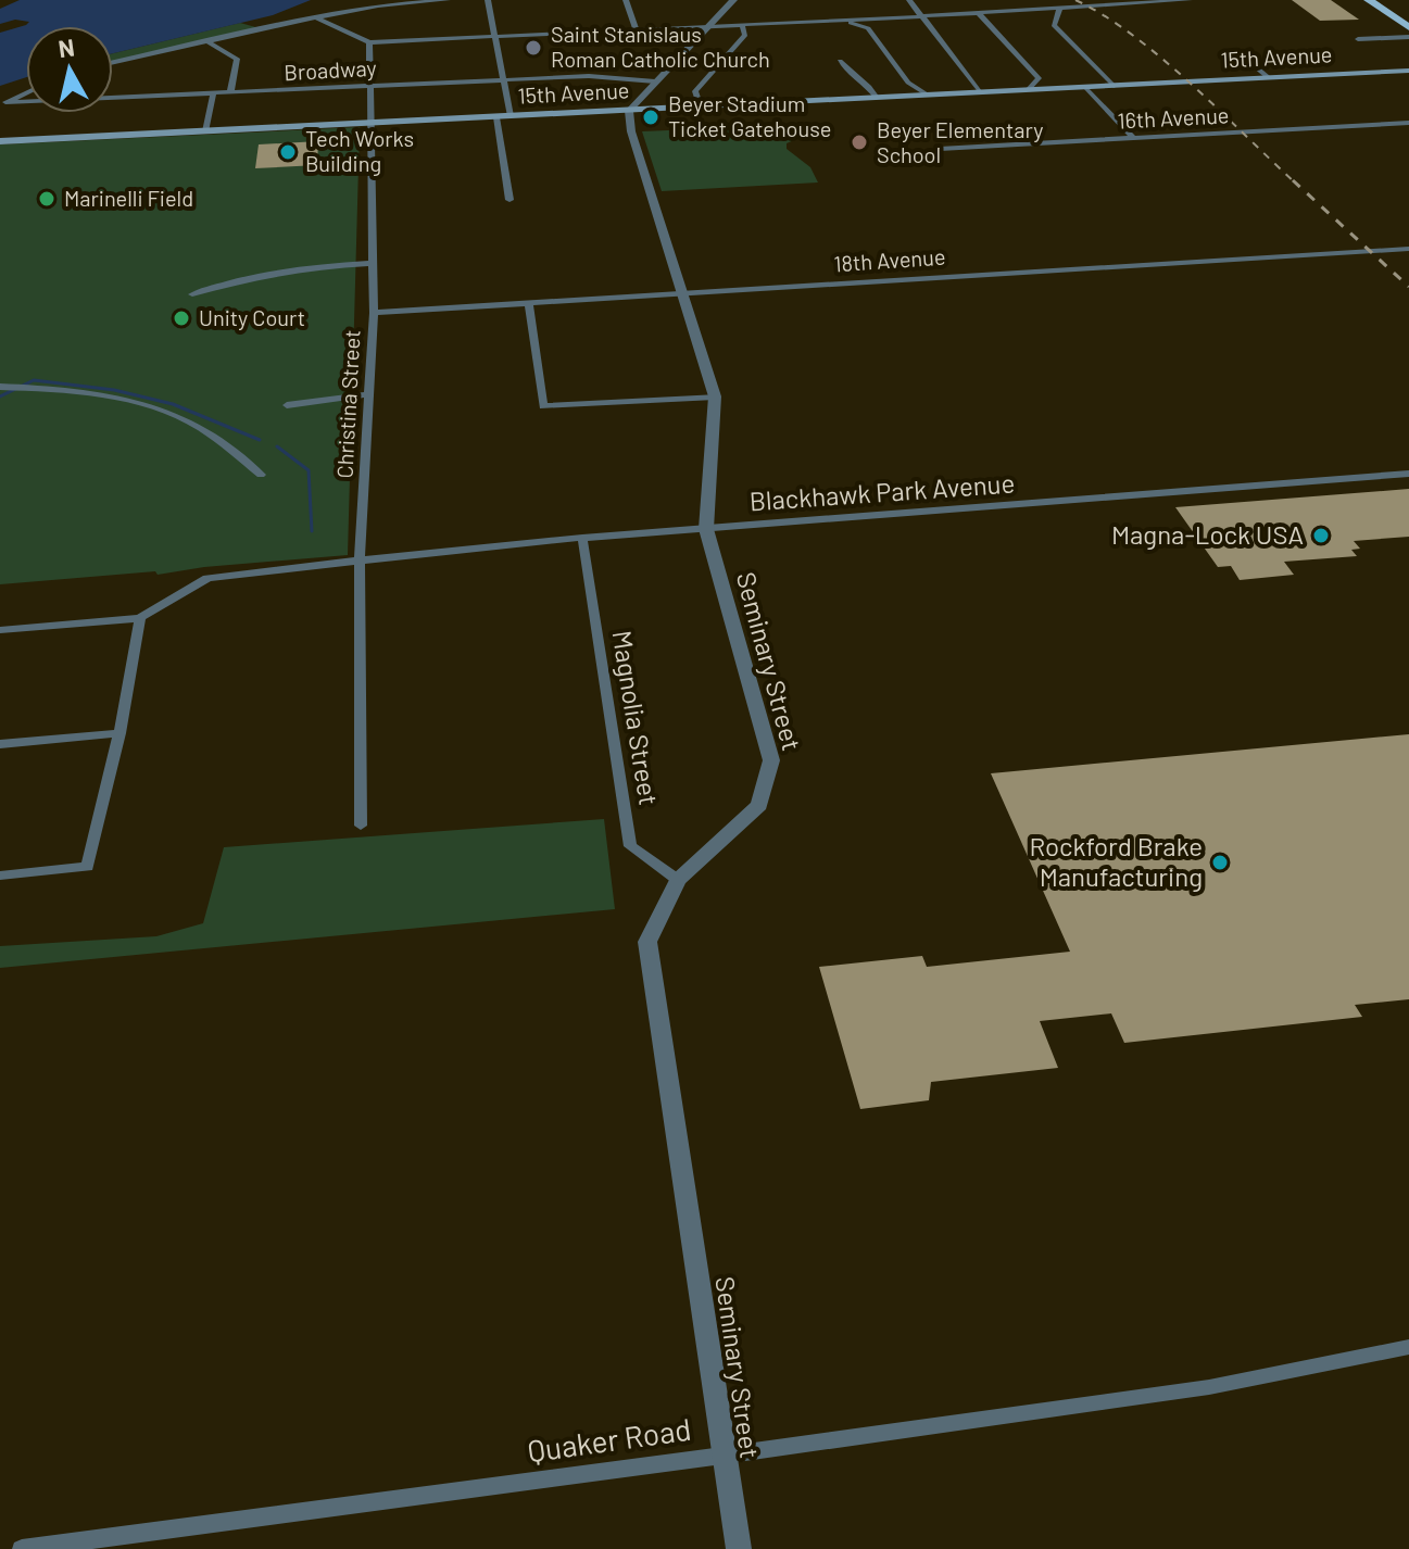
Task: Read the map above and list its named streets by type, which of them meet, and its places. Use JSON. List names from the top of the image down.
{
  "streets": {
    "main road": ["15th Avenue"],
    "street": [
      "Broadway",
      "16th Avenue",
      "18th Avenue",
      "Christina Street",
      "Blackhawk Park Avenue",
      "Seminary Street",
      "Magnolia Street",
      "Quaker Road"
    ]
  },
  "crossings": [
    ["15th Avenue", "Christina Street"],
    ["15th Avenue", "Seminary Street"],
    ["Broadway", "Christina Street"],
    ["18th Avenue", "Christina Street"],
    ["18th Avenue", "Seminary Street"],
    ["Christina Street", "Blackhawk Park Avenue"],
    ["Blackhawk Park Avenue", "Seminary Street"],
    ["Blackhawk Park Avenue", "Magnolia Street"],
    ["Seminary Street", "Magnolia Street"],
    ["Seminary Street", "Quaker Road"]
  ],
  "places": [
    "Saint Stanislaus Roman Catholic Church",
    "Beyer Stadium Ticket Gatehouse",
    "Beyer Elementary School",
    "Tech Works Building",
    "Marinelli Field",
    "Unity Court",
    "Magna-Lock USA",
    "Rockford Brake Manufacturing"
  ],
  "north": "top"
}
